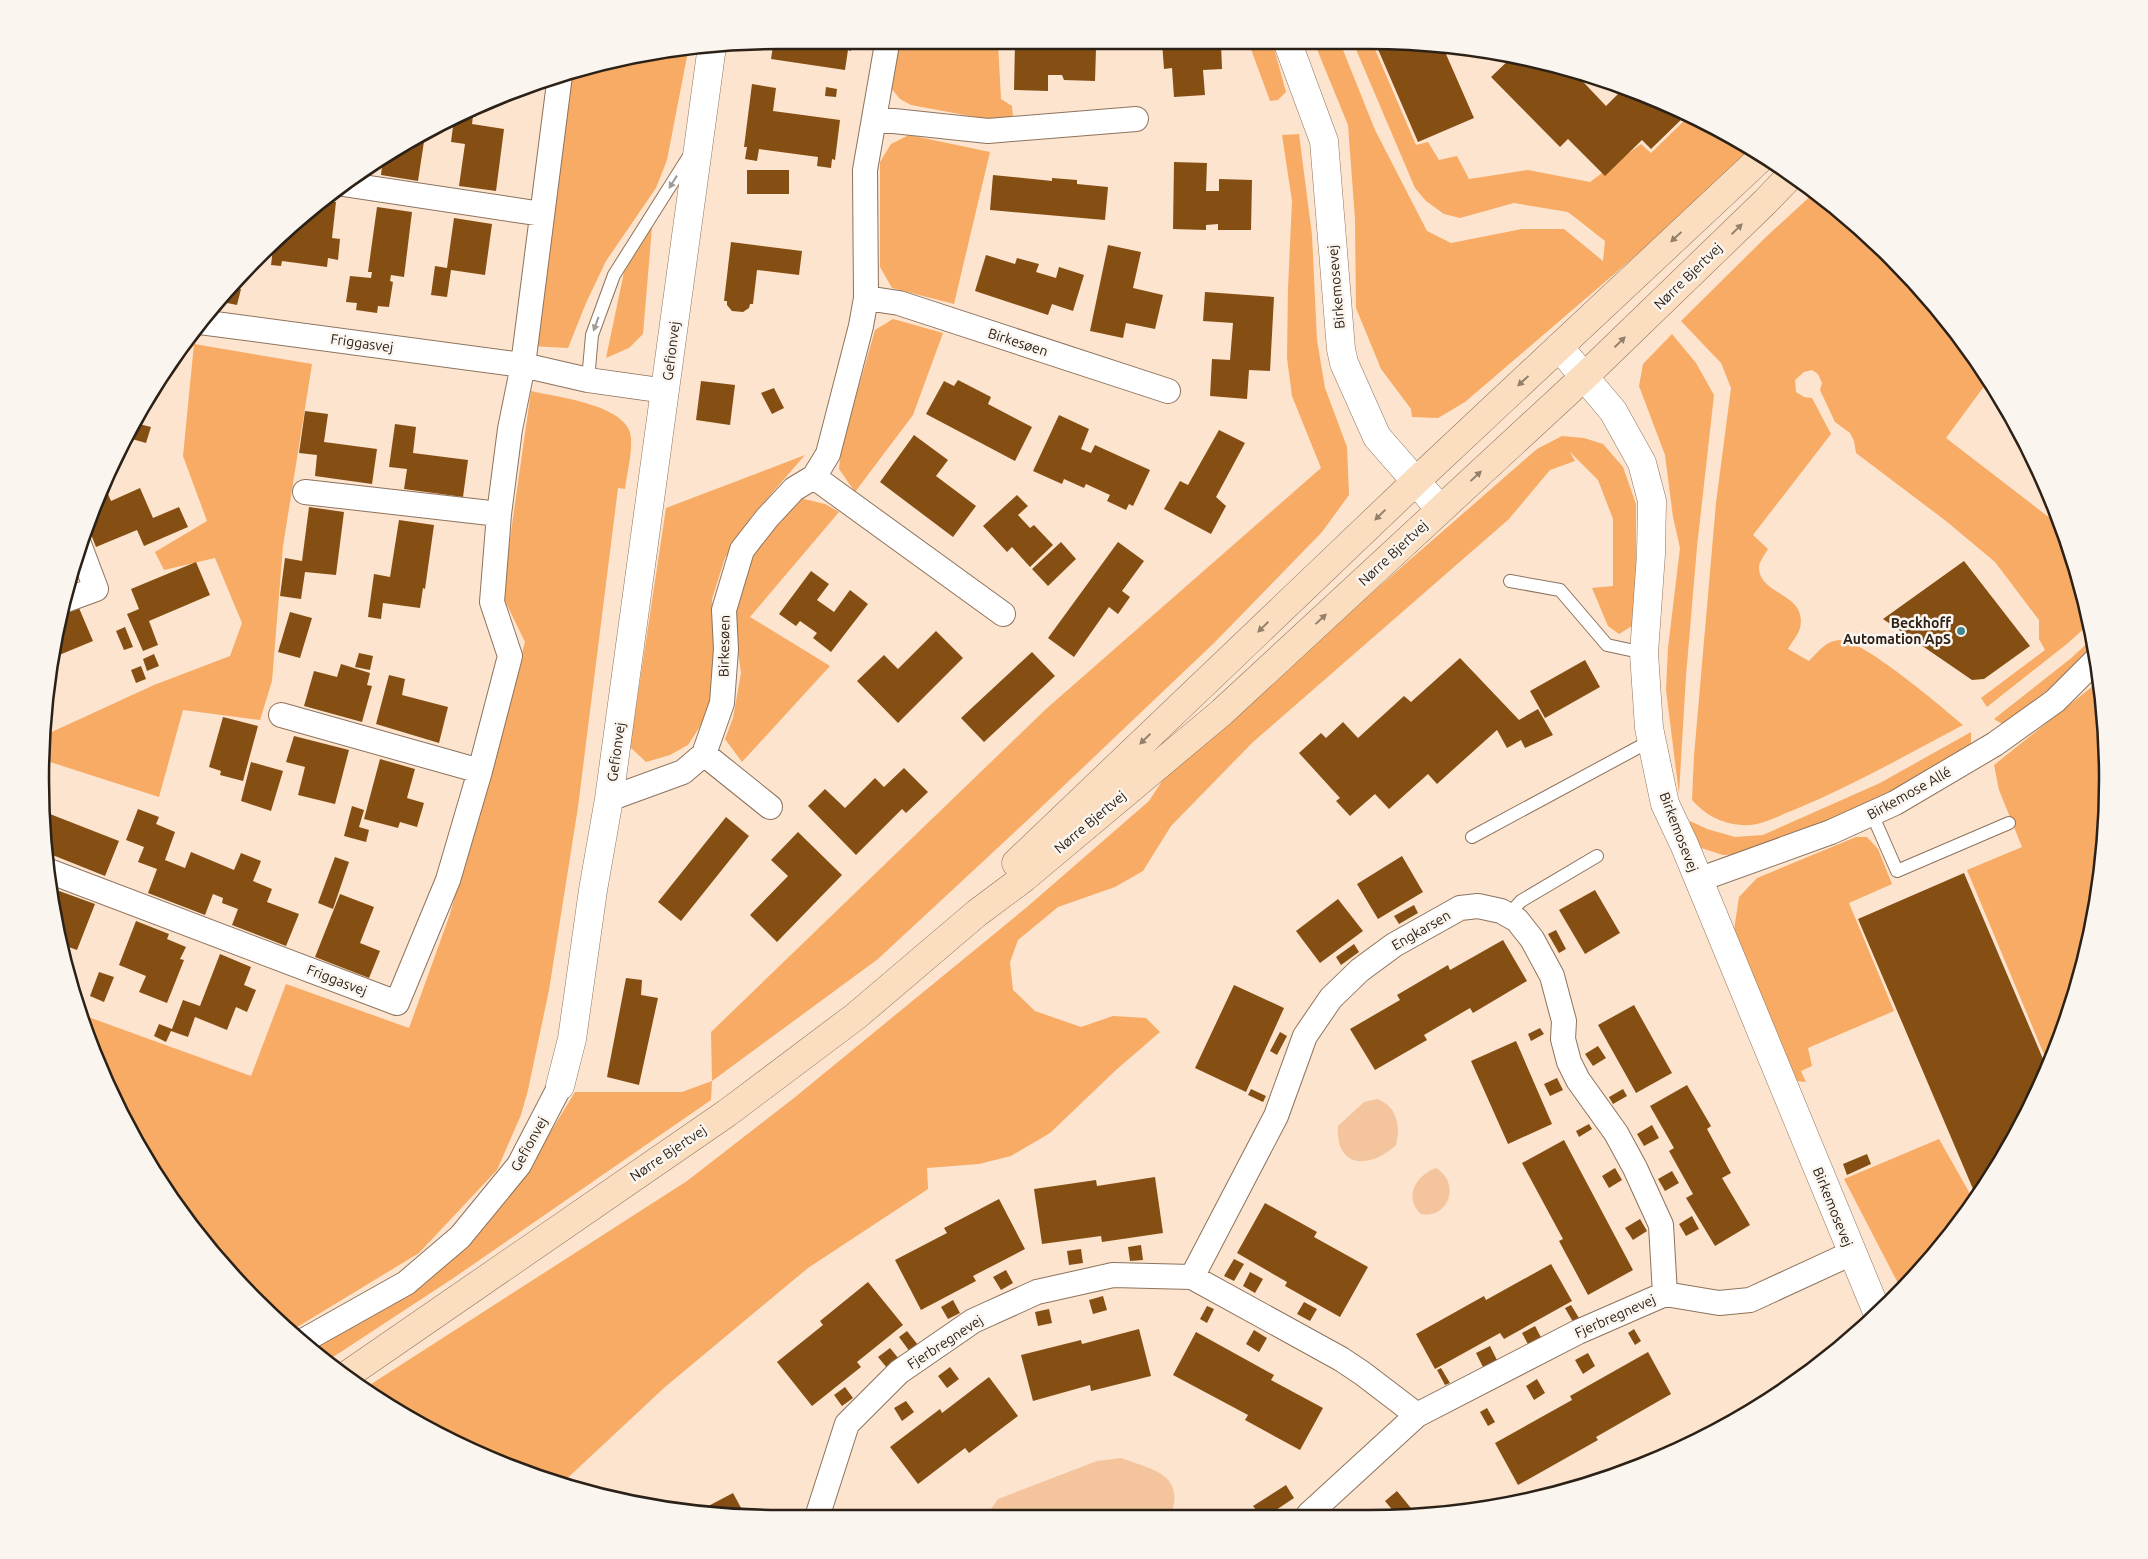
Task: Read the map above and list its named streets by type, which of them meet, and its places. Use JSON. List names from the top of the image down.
{
  "streets": {
    "main road": ["Nørre Bjertvej"],
    "street": [
      "Birkemosevej",
      "Birkesøen",
      "Friggasvej",
      "Gefionvej",
      "Birkemose Allé",
      "Engkarsen",
      "Fjerbregnevej"
    ]
  },
  "crossings": [
    ["Nørre Bjertvej", "Birkemosevej"],
    ["Birkemosevej", "Birkemose Allé"],
    ["Birkemosevej", "Fjerbregnevej"],
    ["Birkesøen", "Gefionvej"],
    ["Friggasvej", "Gefionvej"],
    ["Engkarsen", "Fjerbregnevej"]
  ],
  "places": ["Beckhoff Automation ApS"]
}
